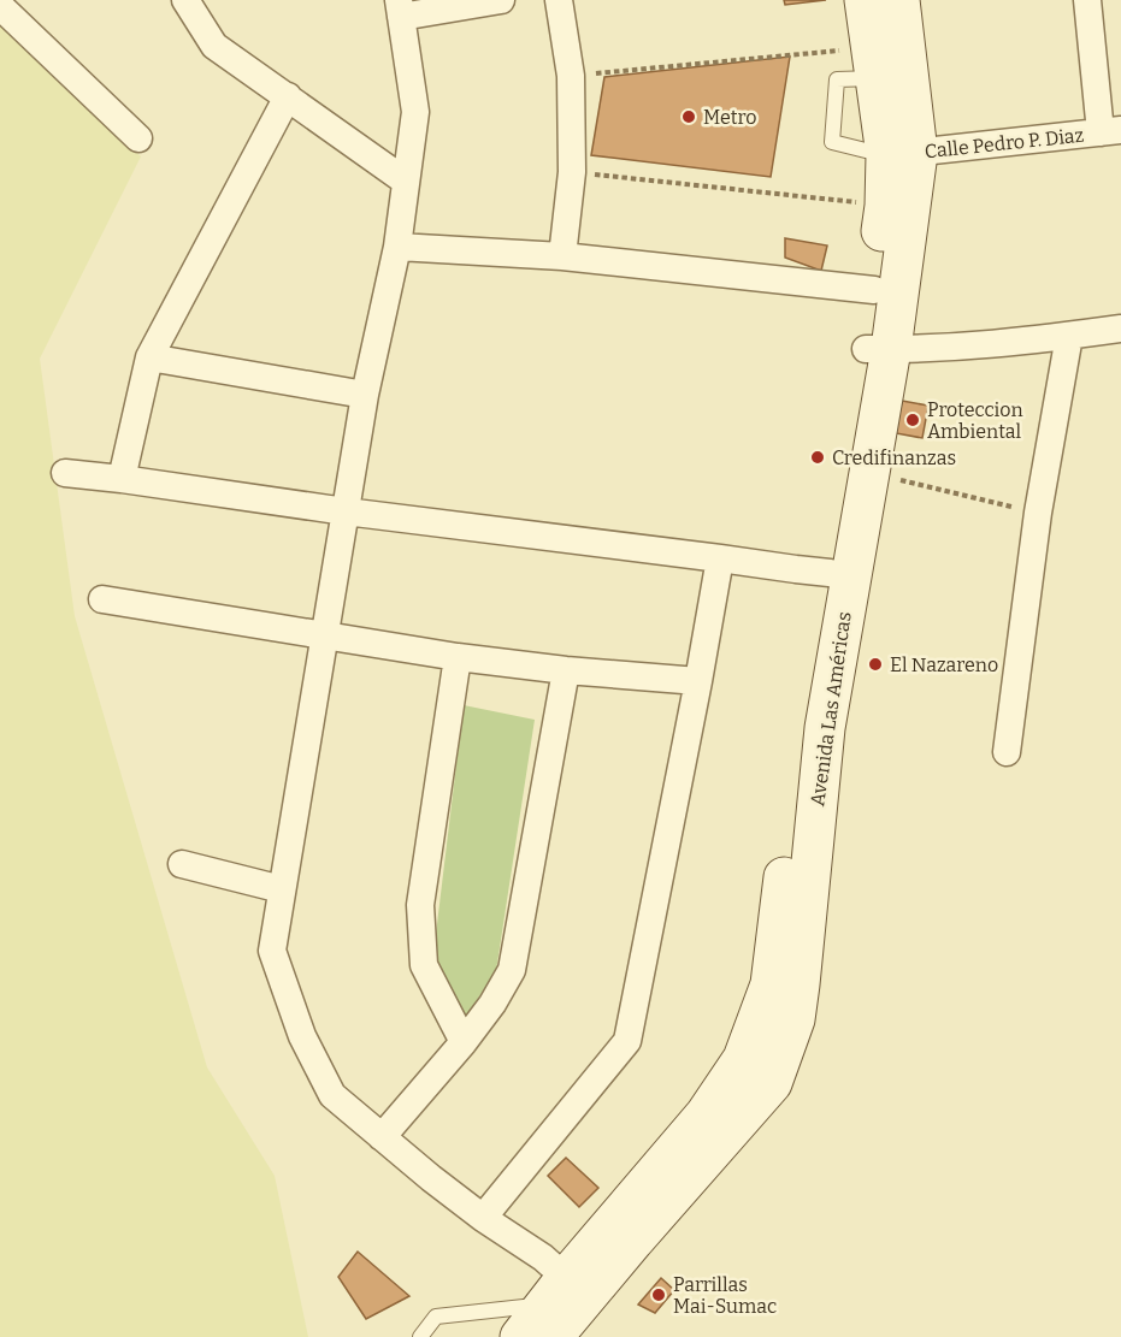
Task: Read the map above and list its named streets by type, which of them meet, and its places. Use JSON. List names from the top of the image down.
{
  "streets": {
    "main road": ["Avenida Las Américas"],
    "street": ["Calle Pedro P. Diaz"]
  },
  "crossings": [
    ["Calle Pedro P. Diaz", "Avenida Las Américas"]
  ],
  "places": [
    "Metro",
    "Proteccion Ambiental",
    "Credifinanzas",
    "El Nazareno",
    "Parrillas Mai-Sumac"
  ]
}
